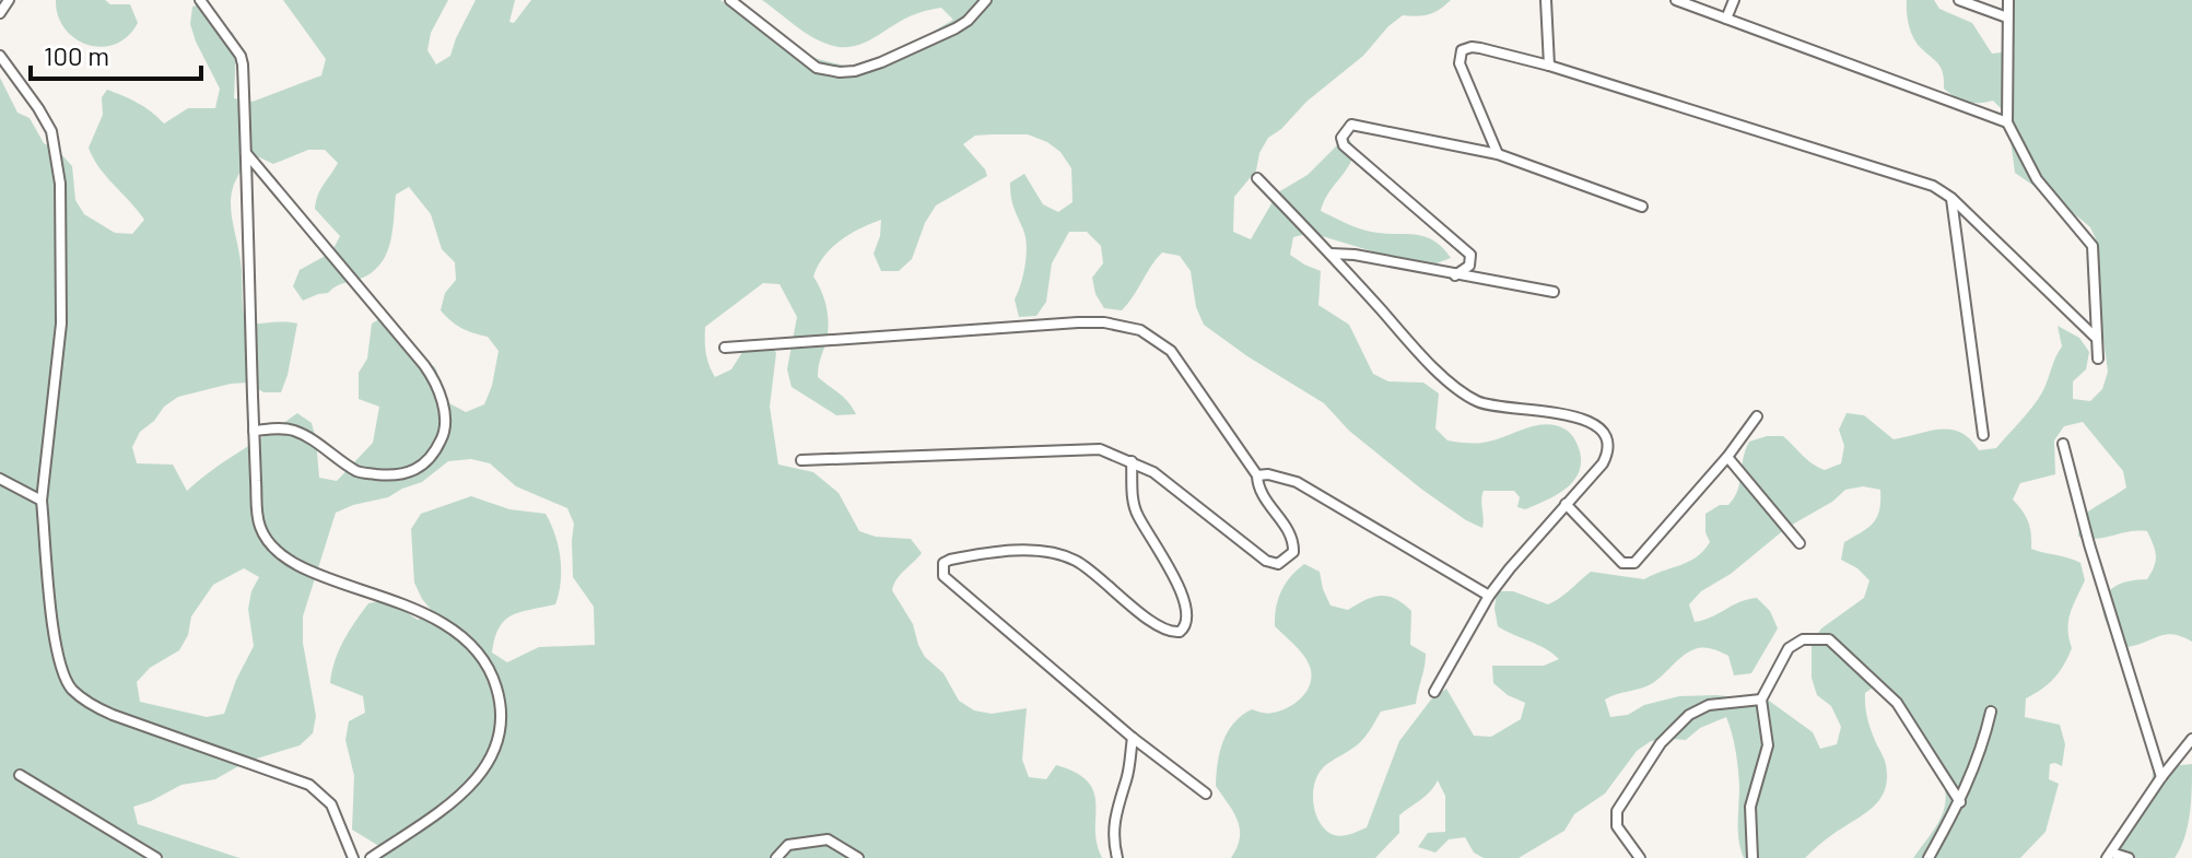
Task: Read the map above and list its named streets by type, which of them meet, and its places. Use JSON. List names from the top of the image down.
{
  "scale_bar": "100 m"
}
